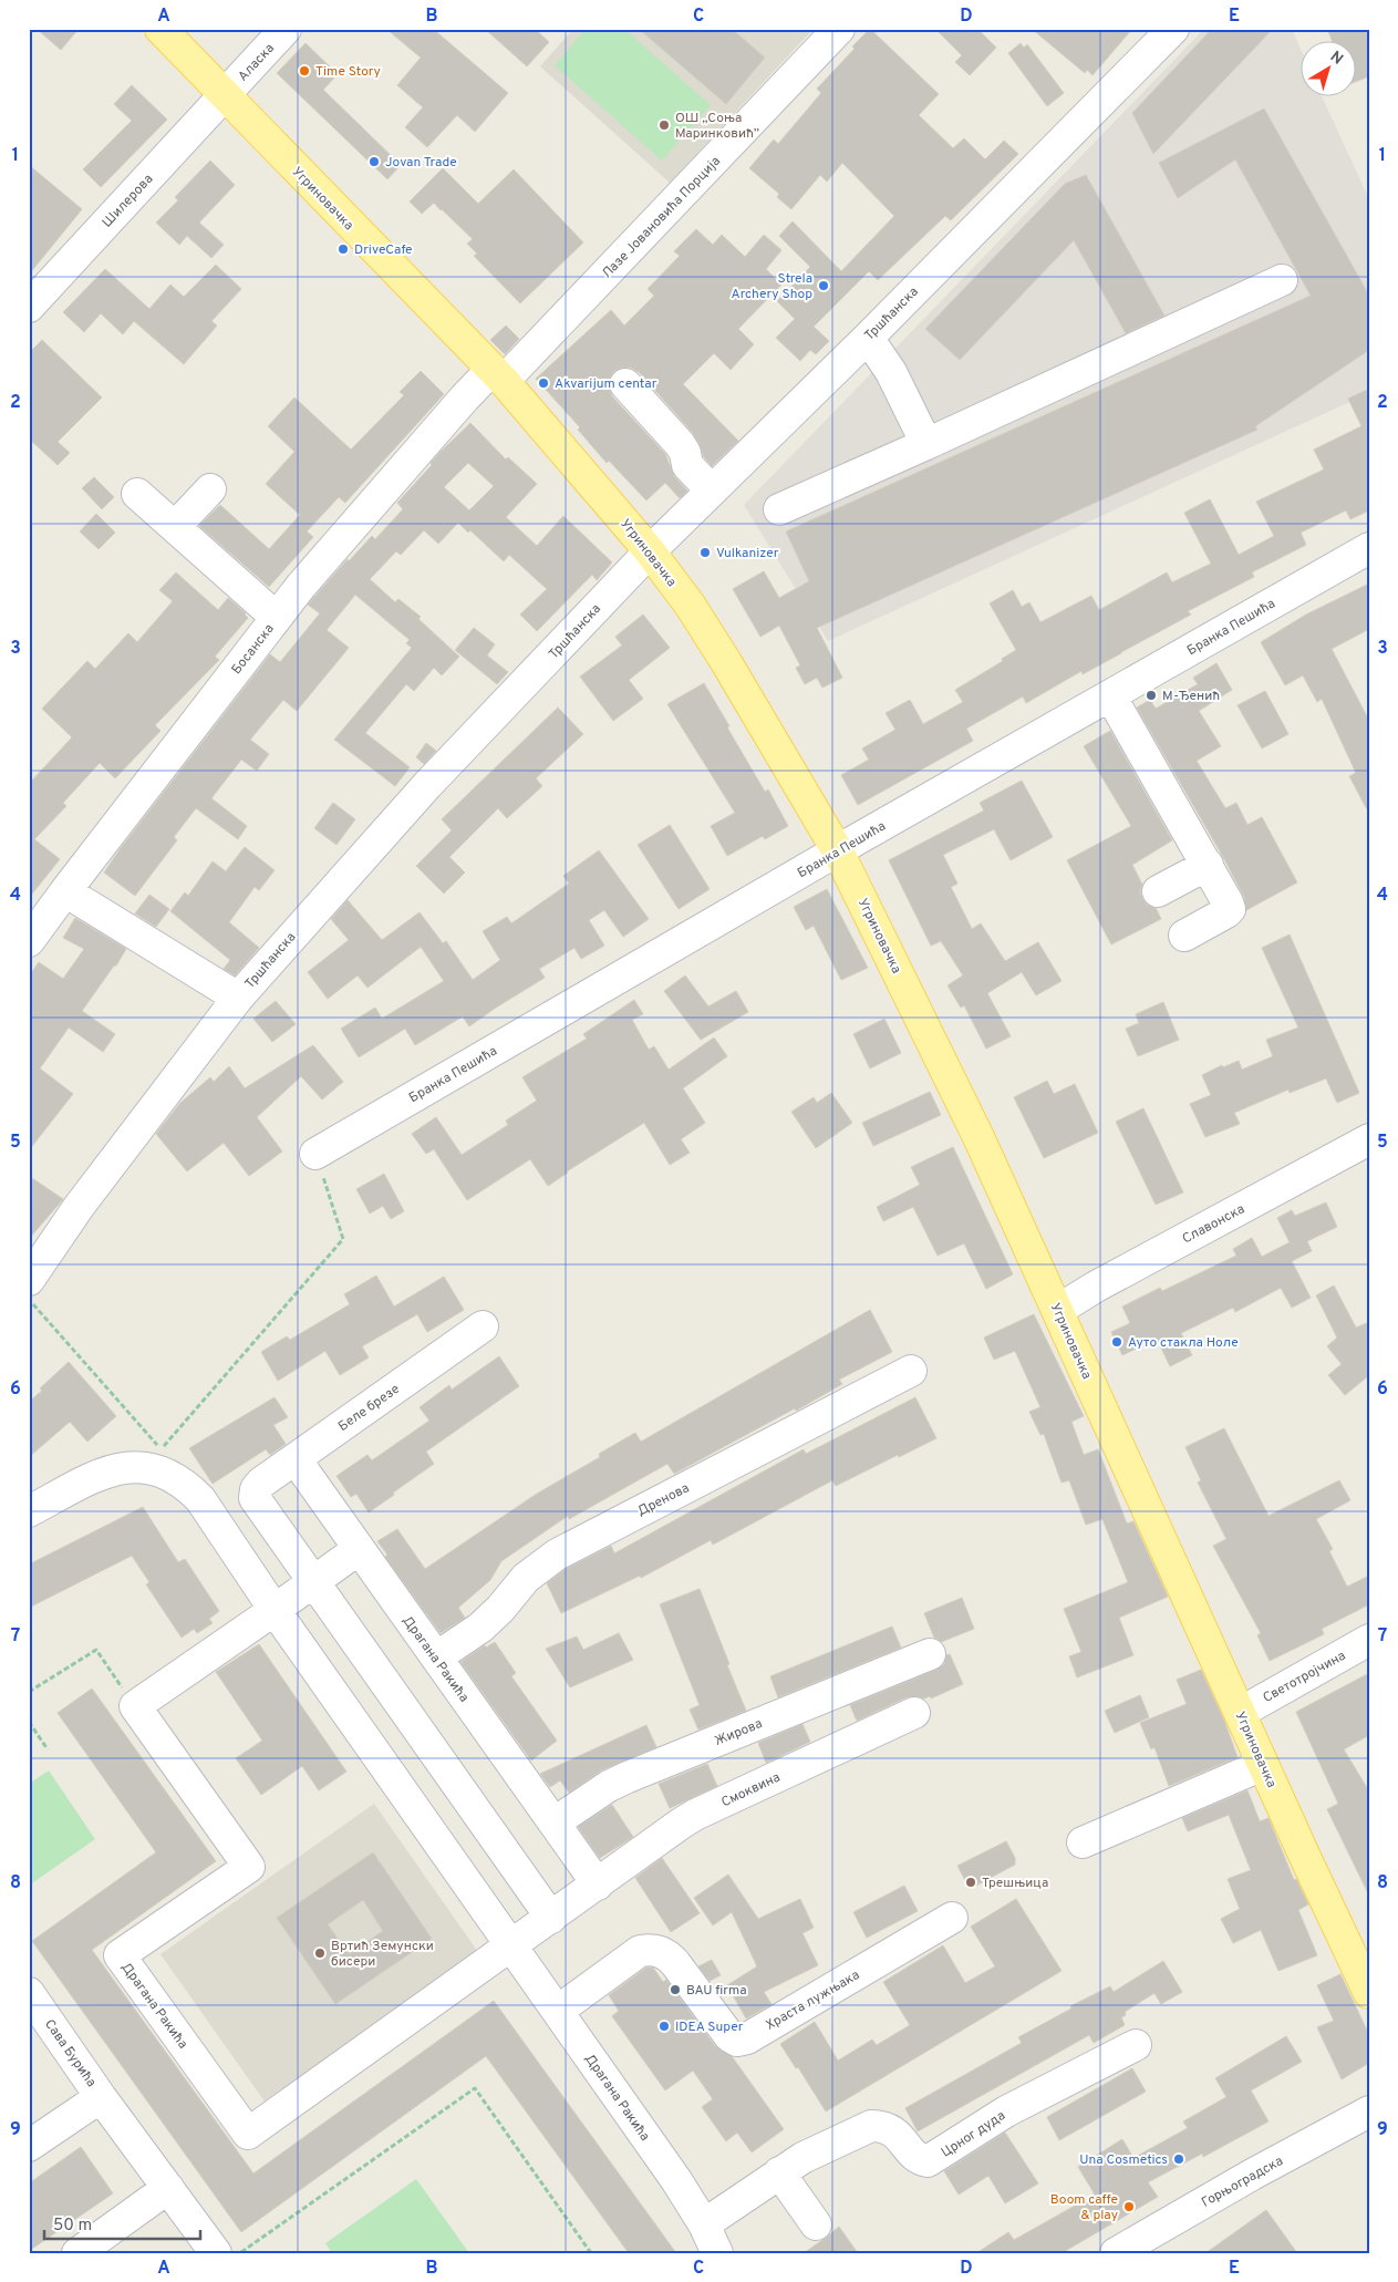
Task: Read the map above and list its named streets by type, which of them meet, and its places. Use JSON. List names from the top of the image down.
{
  "streets": {
    "main road": ["Угриновачка"],
    "street": [
      "Аласка",
      "Шилерова",
      "Лазе Јовановића Порција",
      "Тршћанска",
      "Бранка Пешића",
      "Босанска",
      "Славонска",
      "Беле брезе",
      "Дренова",
      "Драгана Ракића",
      "Светотројчина",
      "Жирова",
      "Смоквина",
      "Храста лужњака",
      "Сава Бурића",
      "Црног дуда",
      "Горњоградска"
    ]
  },
  "crossings": [
    ["Аласка", "Угриновачка"],
    ["Аласка", "Шилерова"],
    ["Угриновачка", "Шилерова"],
    ["Угриновачка", "Лазе Јовановића Порција"],
    ["Угриновачка", "Тршћанска"],
    ["Угриновачка", "Бранка Пешића"],
    ["Угриновачка", "Босанска"],
    ["Угриновачка", "Славонска"],
    ["Угриновачка", "Светотројчина"],
    ["Лазе Јовановића Порција", "Босанска"],
    ["Беле брезе", "Драгана Ракића"],
    ["Дренова", "Драгана Ракића"],
    ["Драгана Ракића", "Жирова"],
    ["Драгана Ракића", "Смоквина"],
    ["Драгана Ракића", "Храста лужњака"],
    ["Драгана Ракића", "Црног дуда"]
  ],
  "places": [
    "Time Story",
    "ОШ „Соња Маринковић”",
    "Jovan Trade",
    "DriveCafe",
    "Strela Archery Shop",
    "Akvarijum centar",
    "Vulkanizer",
    "М-Ђенић",
    "Ауто стакла Ноле",
    "Трешњица",
    "Вртић Земунски бисери",
    "BAU firma",
    "IDEA Super",
    "Una Cosmetics",
    "Boom caffe & play"
  ],
  "scale_bar": "50 m",
  "north": "top right",
  "grid": {
    "columns": [
      "A",
      "B",
      "C",
      "D",
      "E"
    ],
    "rows": [
      "1",
      "2",
      "3",
      "4",
      "5",
      "6",
      "7",
      "8",
      "9"
    ]
  }
}
